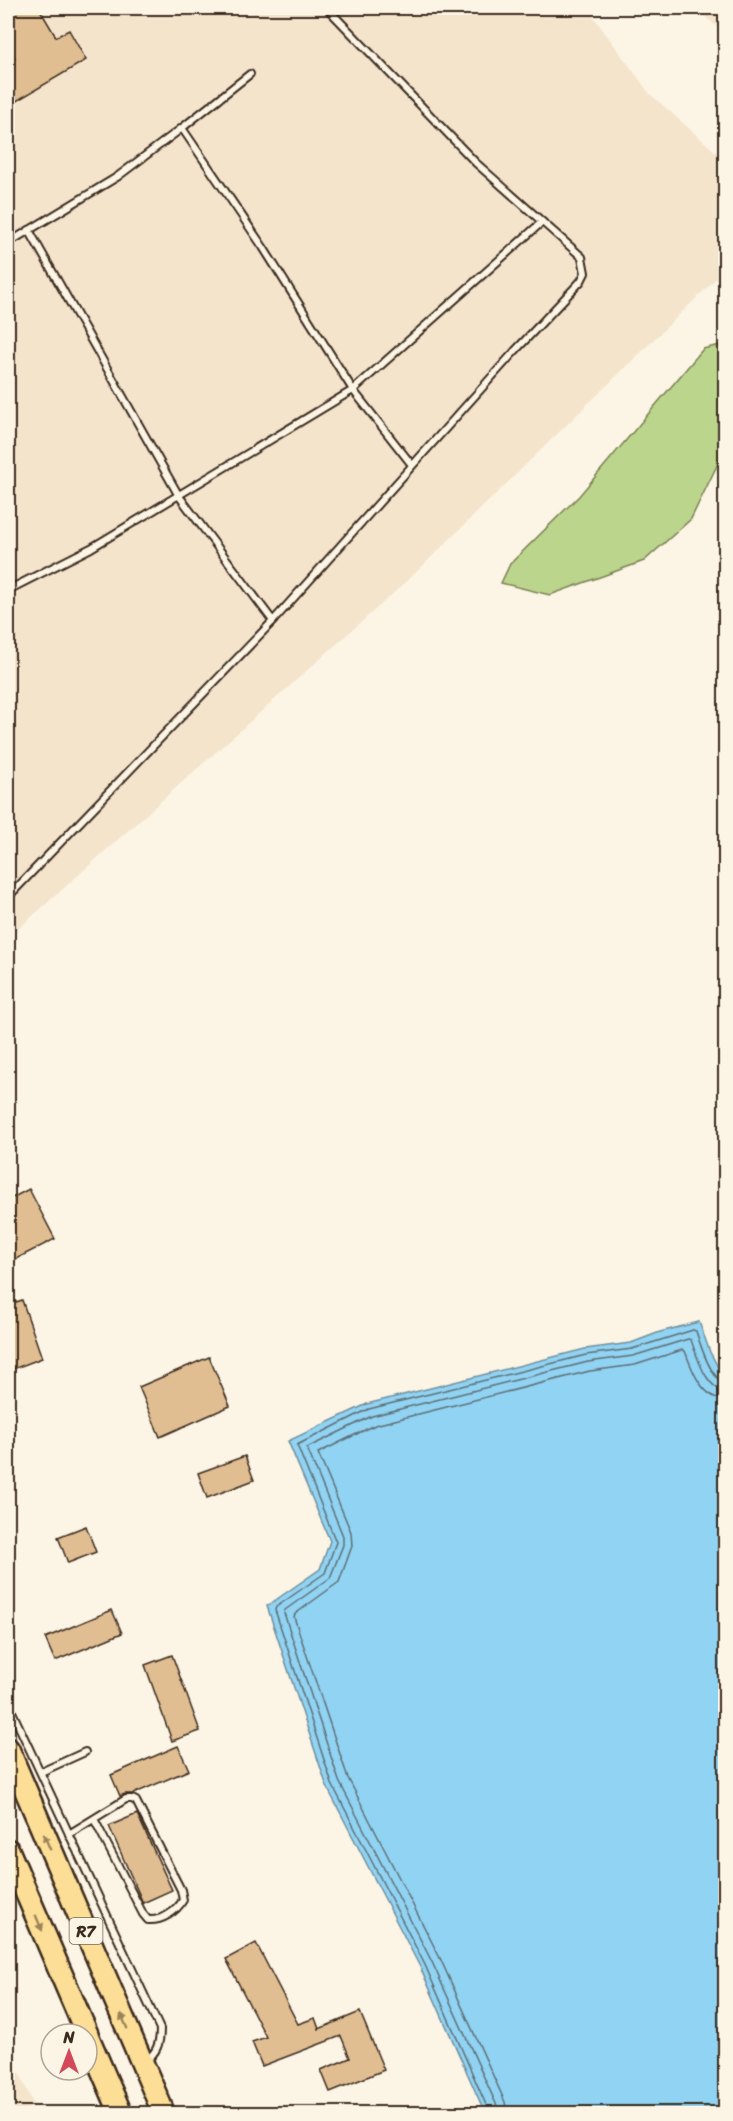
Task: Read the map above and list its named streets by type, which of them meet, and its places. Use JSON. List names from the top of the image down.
{
  "streets": {
    "highway": ["R7"]
  },
  "north": "top"
}
